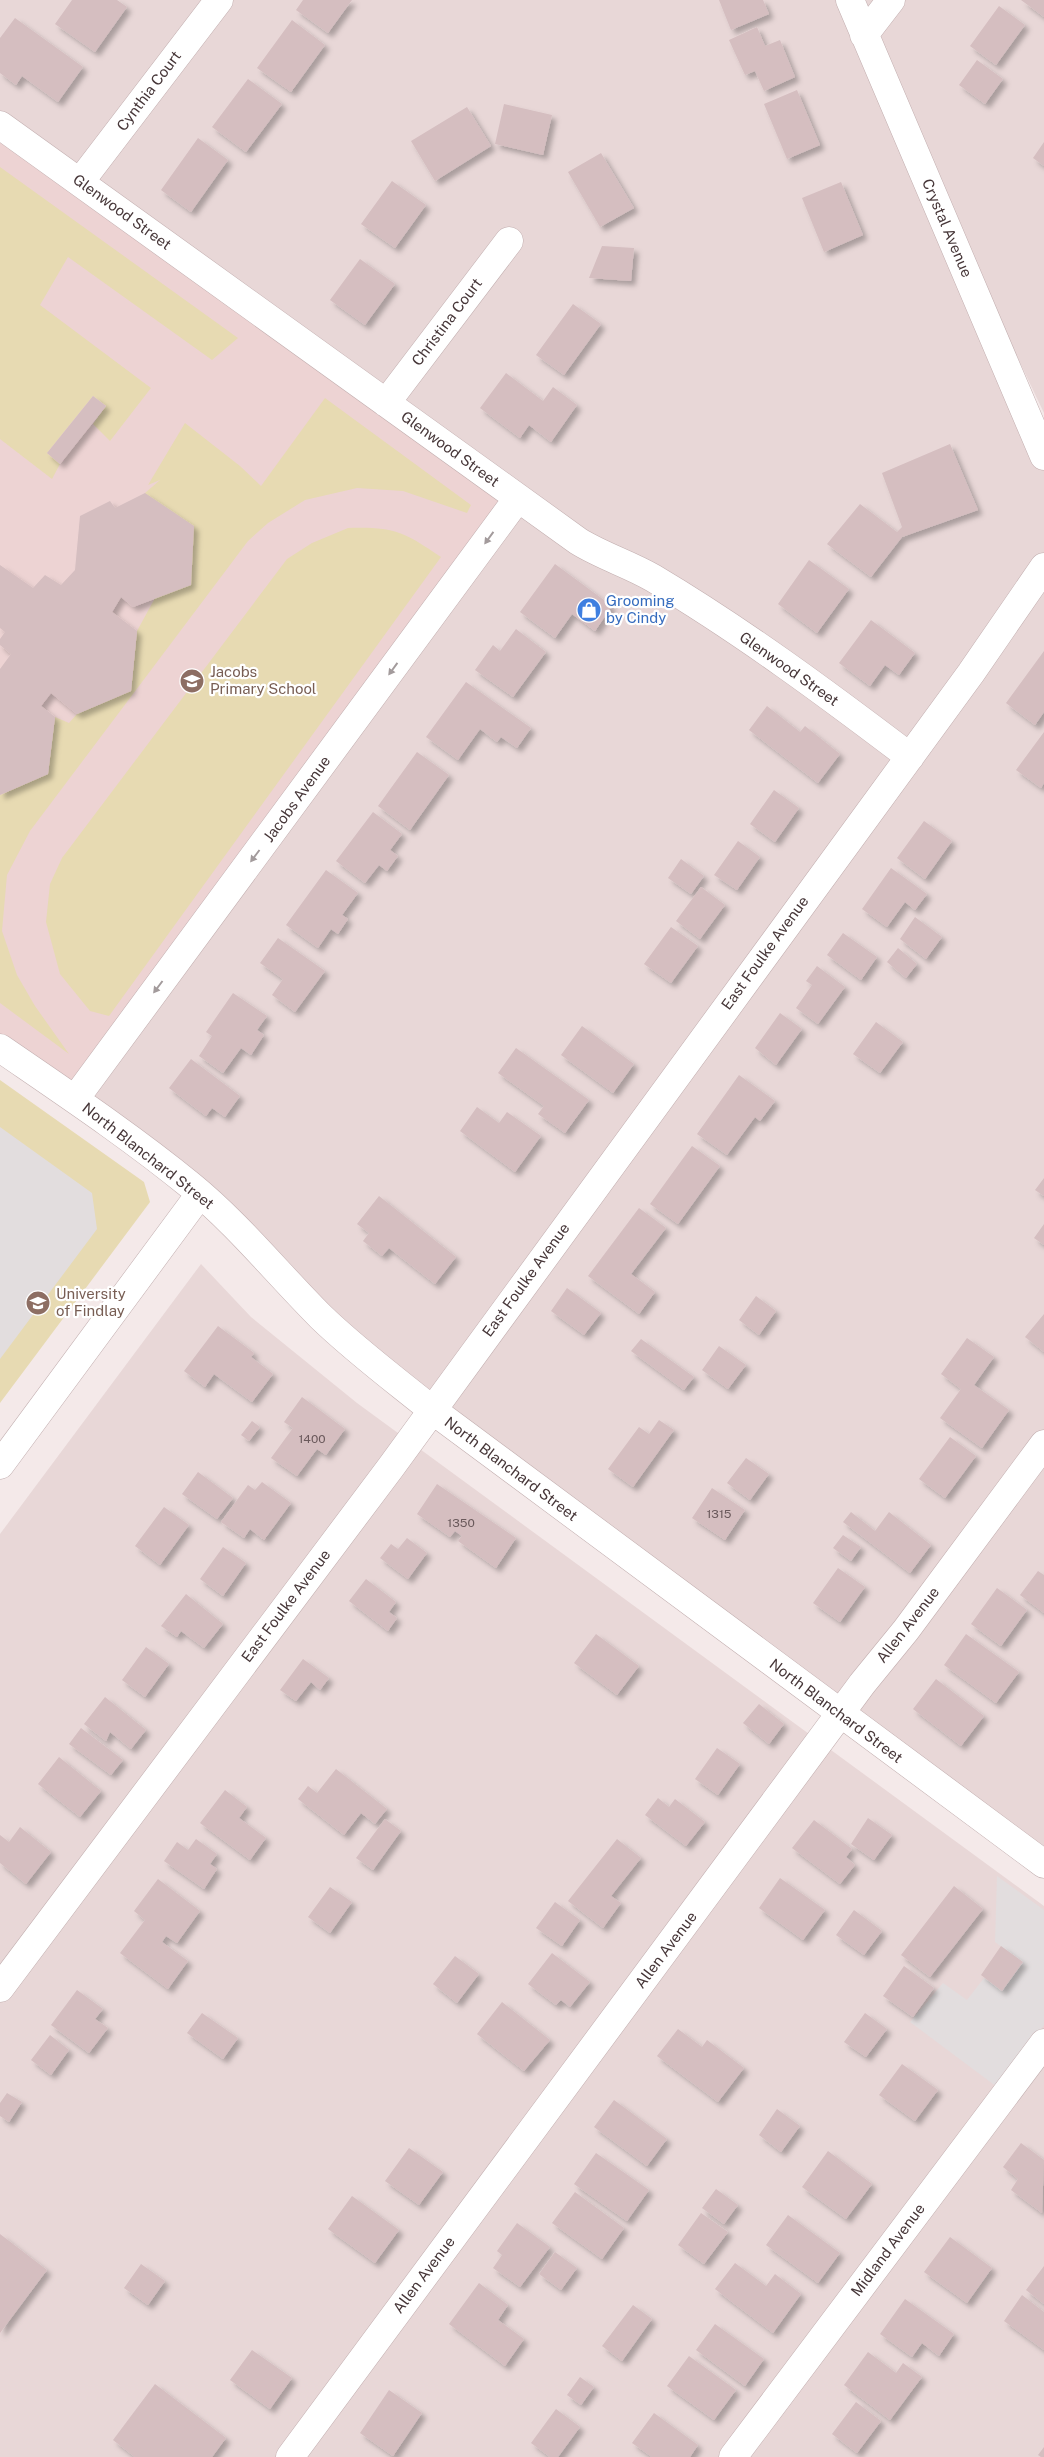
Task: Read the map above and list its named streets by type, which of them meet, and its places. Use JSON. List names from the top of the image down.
{
  "streets": {
    "street": [
      "Cynthia Court",
      "Glenwood Street",
      "Crystal Avenue",
      "Christina Court",
      "Jacobs Avenue",
      "East Foulke Avenue",
      "North Blanchard Street",
      "Allen Avenue",
      "Midland Avenue"
    ]
  },
  "crossings": [
    ["Cynthia Court", "Glenwood Street"],
    ["Glenwood Street", "Christina Court"],
    ["Glenwood Street", "Jacobs Avenue"],
    ["Glenwood Street", "East Foulke Avenue"],
    ["Jacobs Avenue", "North Blanchard Street"],
    ["East Foulke Avenue", "North Blanchard Street"],
    ["North Blanchard Street", "Allen Avenue"]
  ],
  "one_way": ["Jacobs Avenue"],
  "places": {
    "shop": ["Grooming by Cindy"],
    "school or university": ["Jacobs Primary School", "University of Findlay"]
  },
  "house_numbers": ["1400", "1315", "1350"]
}
